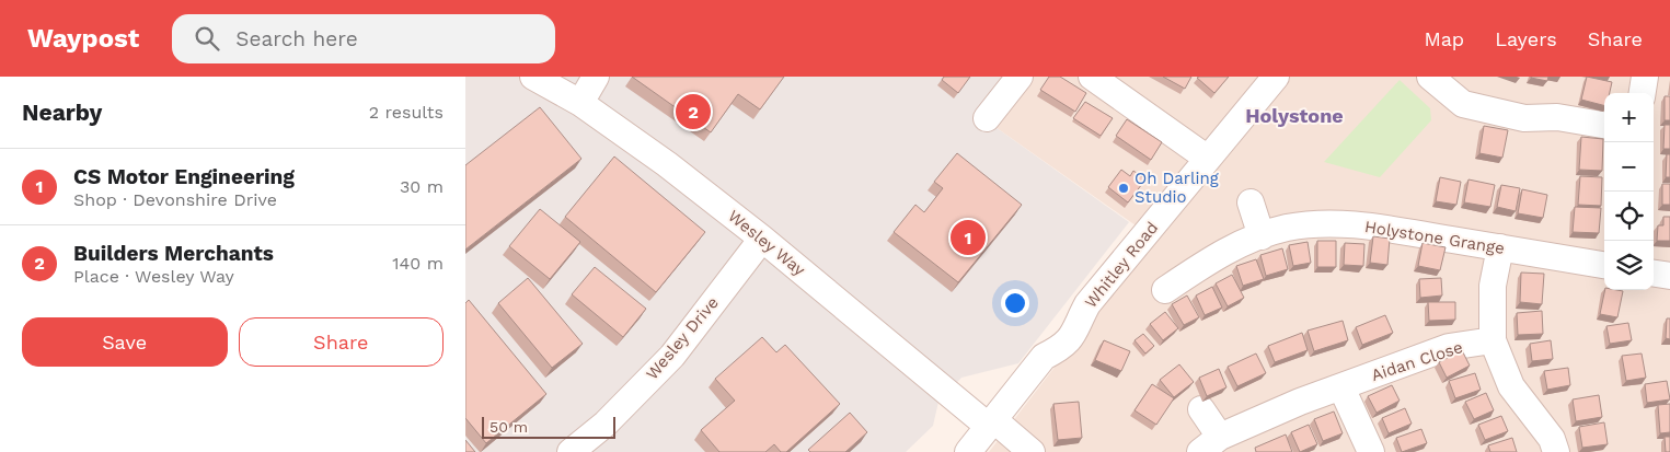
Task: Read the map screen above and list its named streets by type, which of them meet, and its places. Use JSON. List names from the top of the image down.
{
  "streets": {
    "street": [
      "Holystone Grange",
      "Wesley Way",
      "Whitley Road",
      "Wesley Drive",
      "Aidan Close"
    ]
  },
  "crossings": [
    ["Wesley Way", "Whitley Road"],
    ["Wesley Way", "Wesley Drive"]
  ],
  "districts": ["Holystone"],
  "places": ["Oh Darling Studio"],
  "scale_bar": "50 m",
  "page": {
    "header": "Waypost",
    "search": "Search here",
    "nav": ["Map", "Layers", "Share"],
    "heading": ["Nearby", "2 results"],
    "pins": ["2", "1"],
    "map_buttons": ["+", "−"],
    "list": [
      {
        "mark": "1",
        "name": "CS Motor Engineering",
        "note": "Shop · Devonshire Drive",
        "value": "30 m"
      },
      {
        "mark": "2",
        "name": "Builders Merchants",
        "note": "Place · Wesley Way",
        "value": "140 m"
      }
    ],
    "buttons": ["Save", "Share"],
    "scale": "50 m"
  }
}
